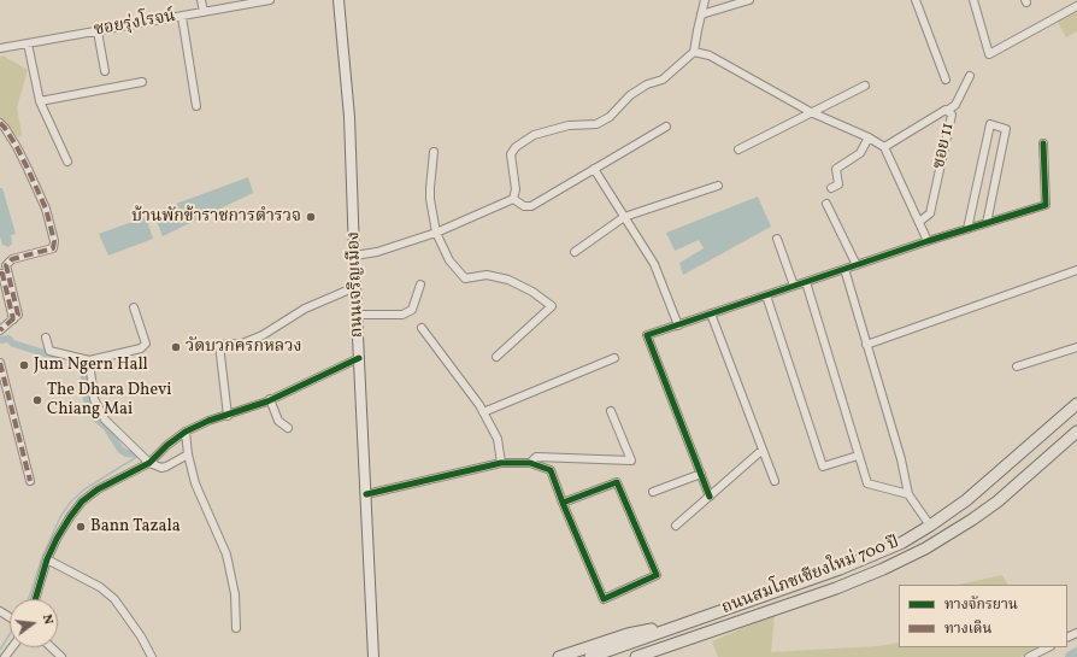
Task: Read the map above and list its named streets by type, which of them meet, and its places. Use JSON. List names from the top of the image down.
{
  "streets": {
    "main road": ["ถนนเจริญเมือง", "ถนนสมโภชเชียงใหม่ 700 ปี"],
    "street": ["ซอยรุ่งโรจน์", "ซอย 11"]
  },
  "places": [
    "บ้านพักข้าราชการตำรวจ",
    "วัดบวกครกหลวง",
    "Jum Ngern Hall",
    "The Dhara Dhevi Chiang Mai",
    "Bann Tazala"
  ],
  "legend": ["ทางจักรยาน", "ทางเดิน"],
  "north": "right"
}
